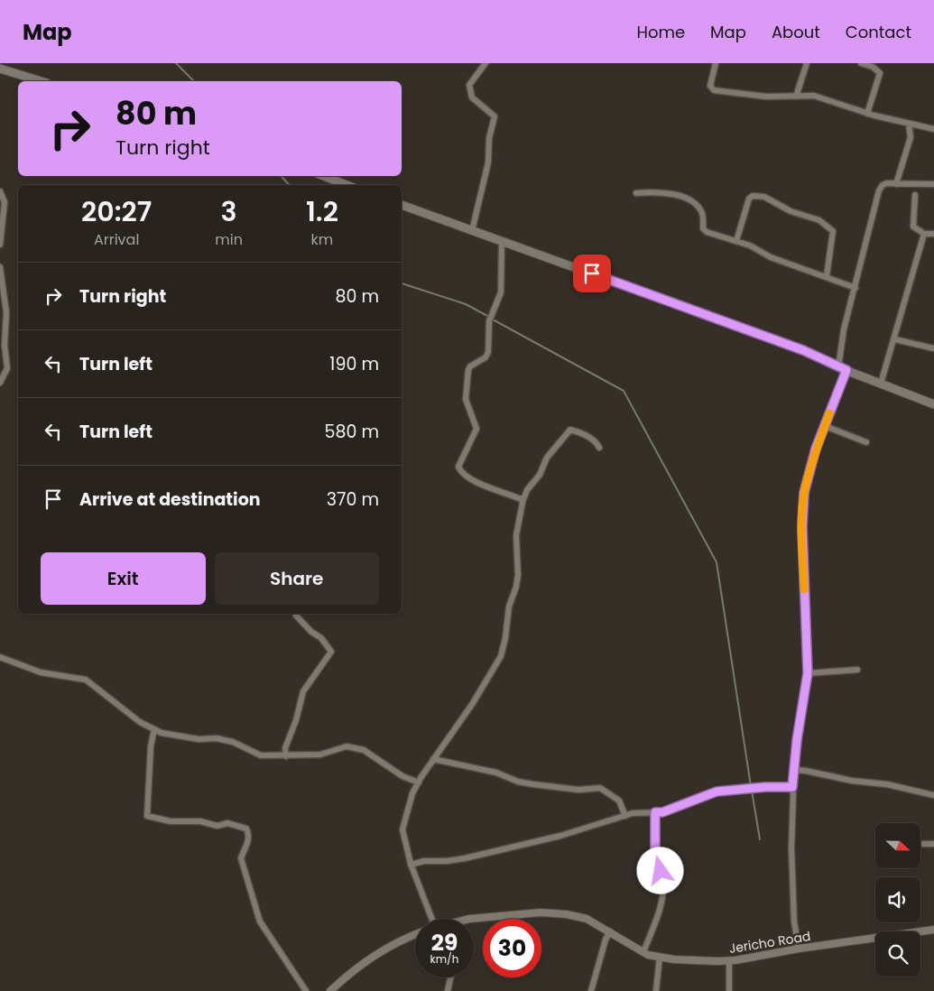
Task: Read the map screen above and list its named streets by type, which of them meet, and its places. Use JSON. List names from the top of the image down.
{
  "streets": {
    "street": ["Jericho Road"]
  },
  "north": "right",
  "page": {
    "header": "Map",
    "nav": [
      "Home",
      "Map",
      "About",
      "Contact"
    ],
    "turn": ["80 m", "Turn right"],
    "eta": [
      "20:27",
      "Arrival",
      "3",
      "min",
      "1.2",
      "km"
    ],
    "list": [
      {
        "name": "Turn right",
        "value": "80 m"
      },
      {
        "name": "Turn left",
        "value": "190 m"
      },
      {
        "name": "Turn left",
        "value": "580 m"
      },
      {
        "name": "Arrive at destination",
        "value": "370 m"
      }
    ],
    "buttons": ["Exit", "Share"],
    "speed": "29 km/h",
    "limit": "30"
  }
}
